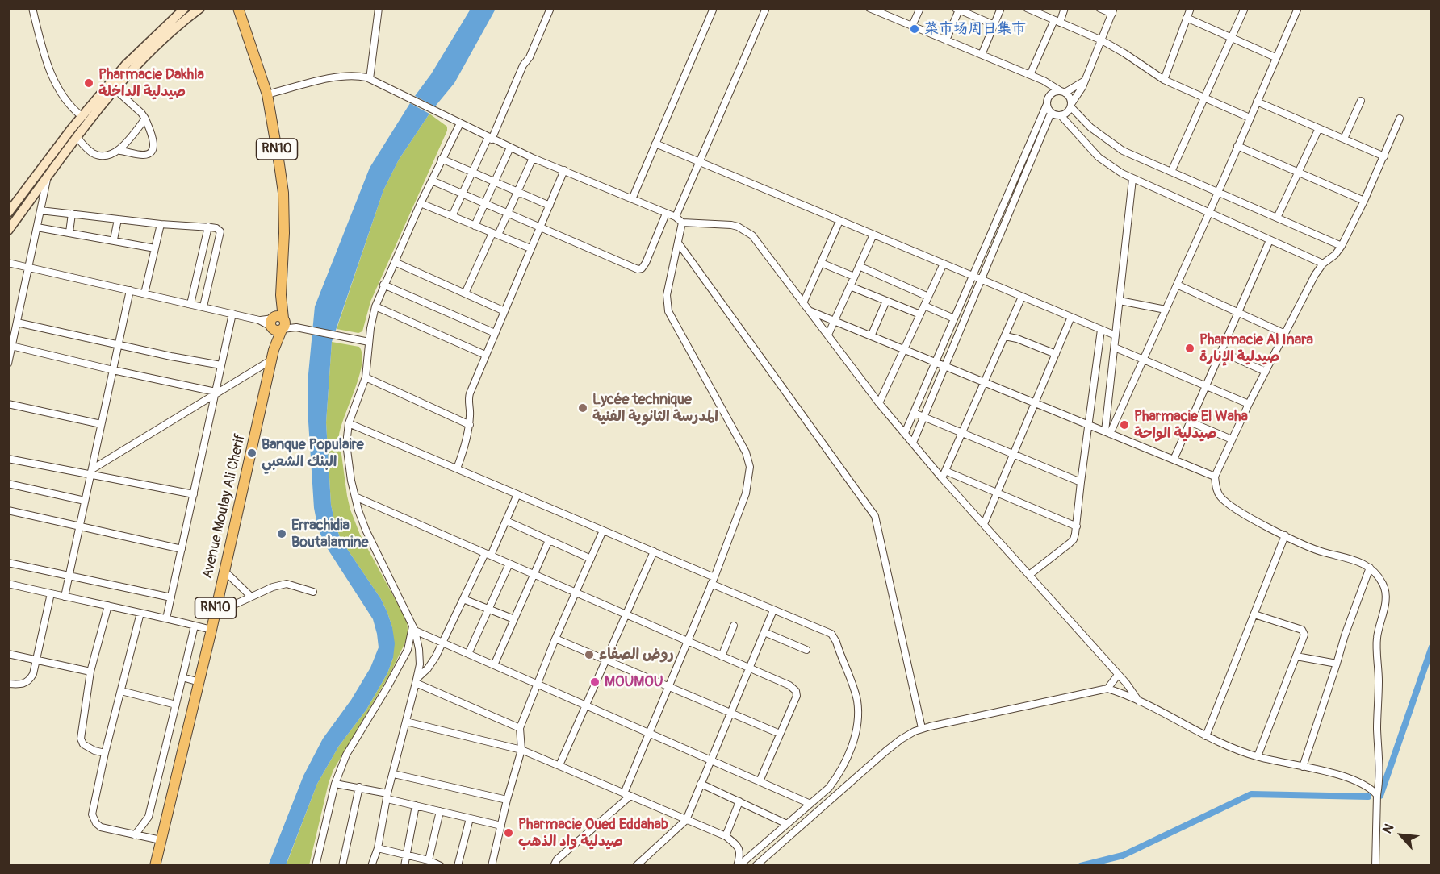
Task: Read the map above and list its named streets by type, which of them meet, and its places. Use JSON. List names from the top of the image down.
{
  "streets": {
    "main road": ["RN10", "Avenue Moulay Ali Cherif"]
  },
  "crossings": [
    ["RN10", "Avenue Moulay Ali Cherif"]
  ],
  "places": [
    "菜市场周日集市",
    "Pharmacie Dakhla صيدلية الداخلة",
    "Pharmacie Al Inara صيدلية الإنارة",
    "Lycée technique المدرسة الثانوية الفنية",
    "Pharmacie El Waha صيدلية الواحة",
    "Banque Populaire البنك الشعبي",
    "Errachidia Boutalamine",
    "روض الصفاء",
    "MOUMOU",
    "Pharmacie Oued Eddahab صيدلية واد الذهب"
  ],
  "north": "top left"
}
